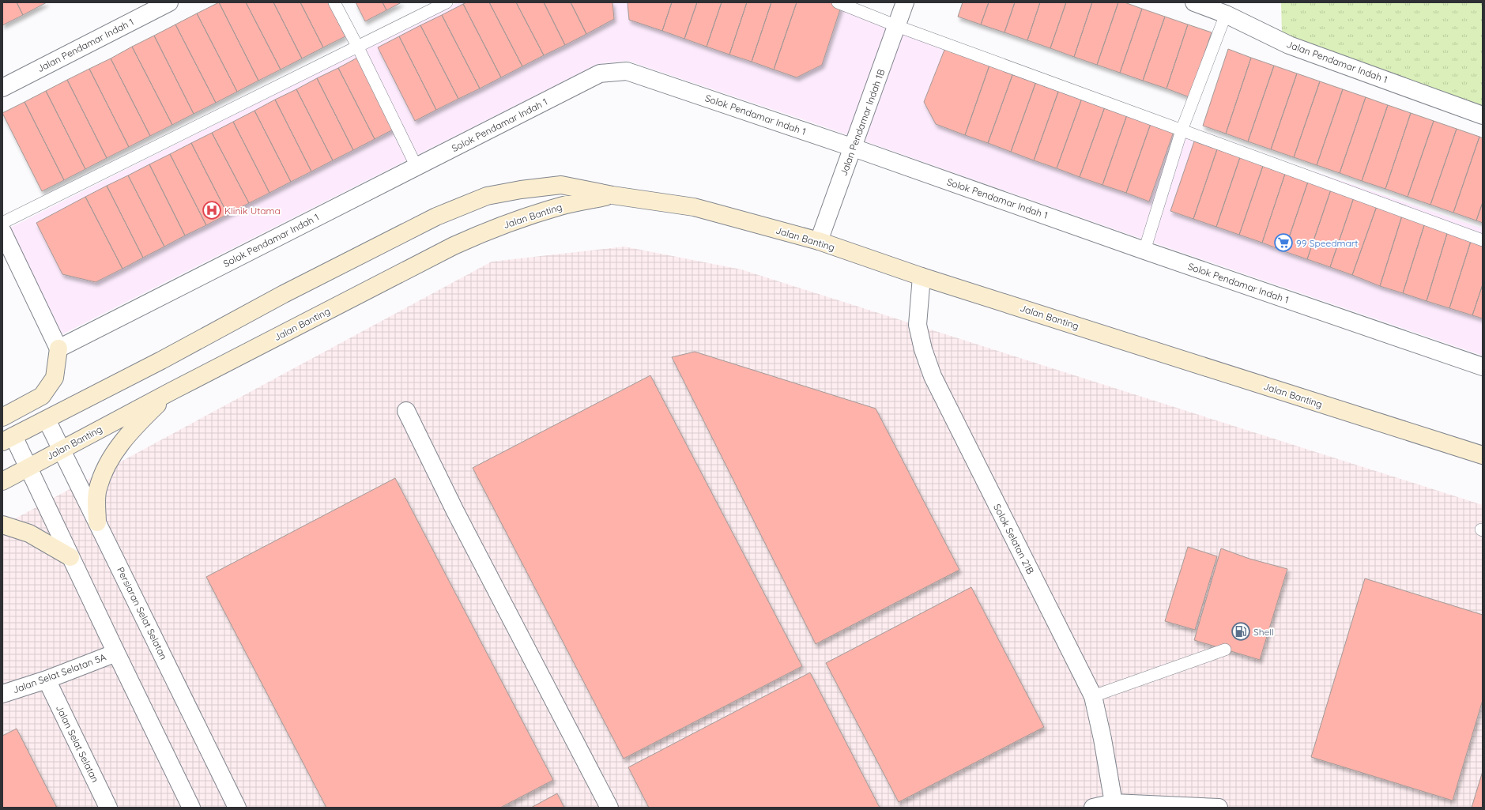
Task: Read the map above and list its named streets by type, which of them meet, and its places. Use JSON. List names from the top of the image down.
{
  "streets": {
    "main road": ["Jalan Banting"],
    "street": [
      "Jalan Pendamar Indah 1",
      "Solok Pendamar Indah 1",
      "Jalan Pendamar Indah 1B",
      "Solok Selatan 21B",
      "Persiaran Selat Selatan",
      "Jalan Selat Selatan 5A",
      "Jalan Selat Selatan"
    ]
  },
  "crossings": [
    ["Solok Pendamar Indah 1", "Jalan Pendamar Indah 1B"],
    ["Jalan Pendamar Indah 1B", "Jalan Banting"],
    ["Jalan Banting", "Solok Selatan 21B"],
    ["Jalan Banting", "Persiaran Selat Selatan"],
    ["Jalan Selat Selatan 5A", "Jalan Selat Selatan"]
  ],
  "places": {
    "hospital": ["Klinik Utama"],
    "supermarket": ["99 Speedmart"],
    "fuel station": ["Shell"]
  }
}
